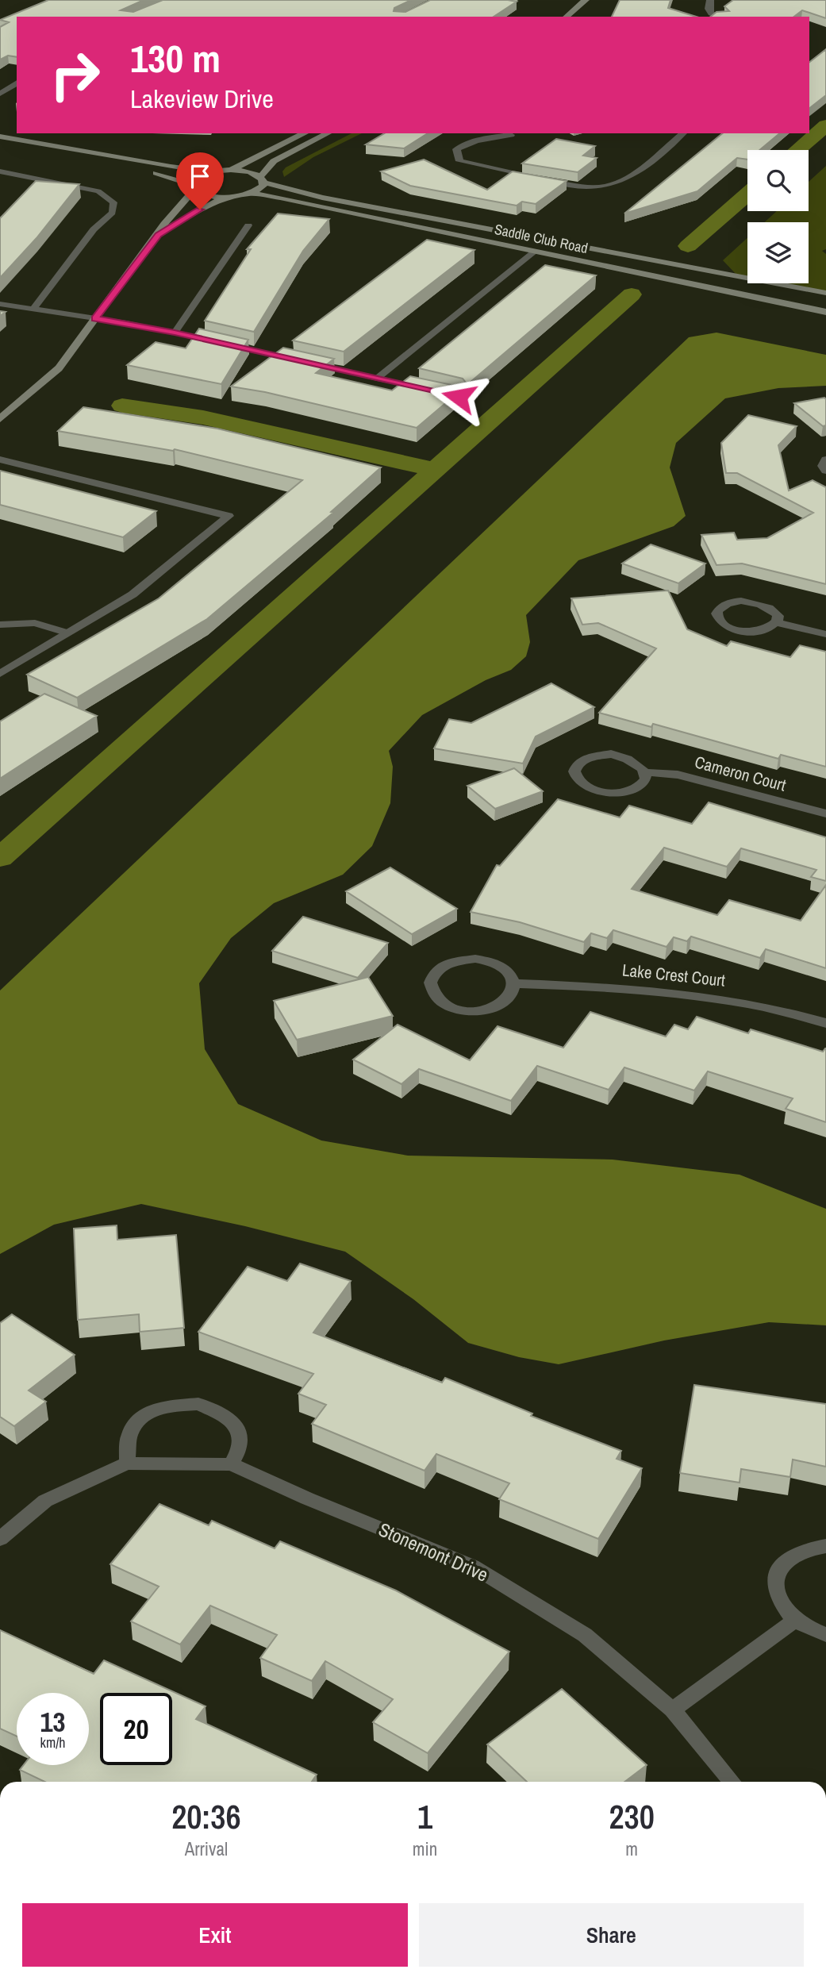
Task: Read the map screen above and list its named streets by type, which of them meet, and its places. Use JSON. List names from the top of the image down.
{
  "streets": {
    "street": [
      "Saddle Club Road",
      "Cameron Court",
      "Lake Crest Court",
      "Stonemont Drive"
    ]
  },
  "page": {
    "turn": ["130 m", "Lakeview Drive"],
    "speed": "13 km/h",
    "limit": "20",
    "eta": [
      "20:36",
      "Arrival",
      "1",
      "min",
      "230",
      "m"
    ],
    "buttons": ["Exit", "Share"]
  }
}
